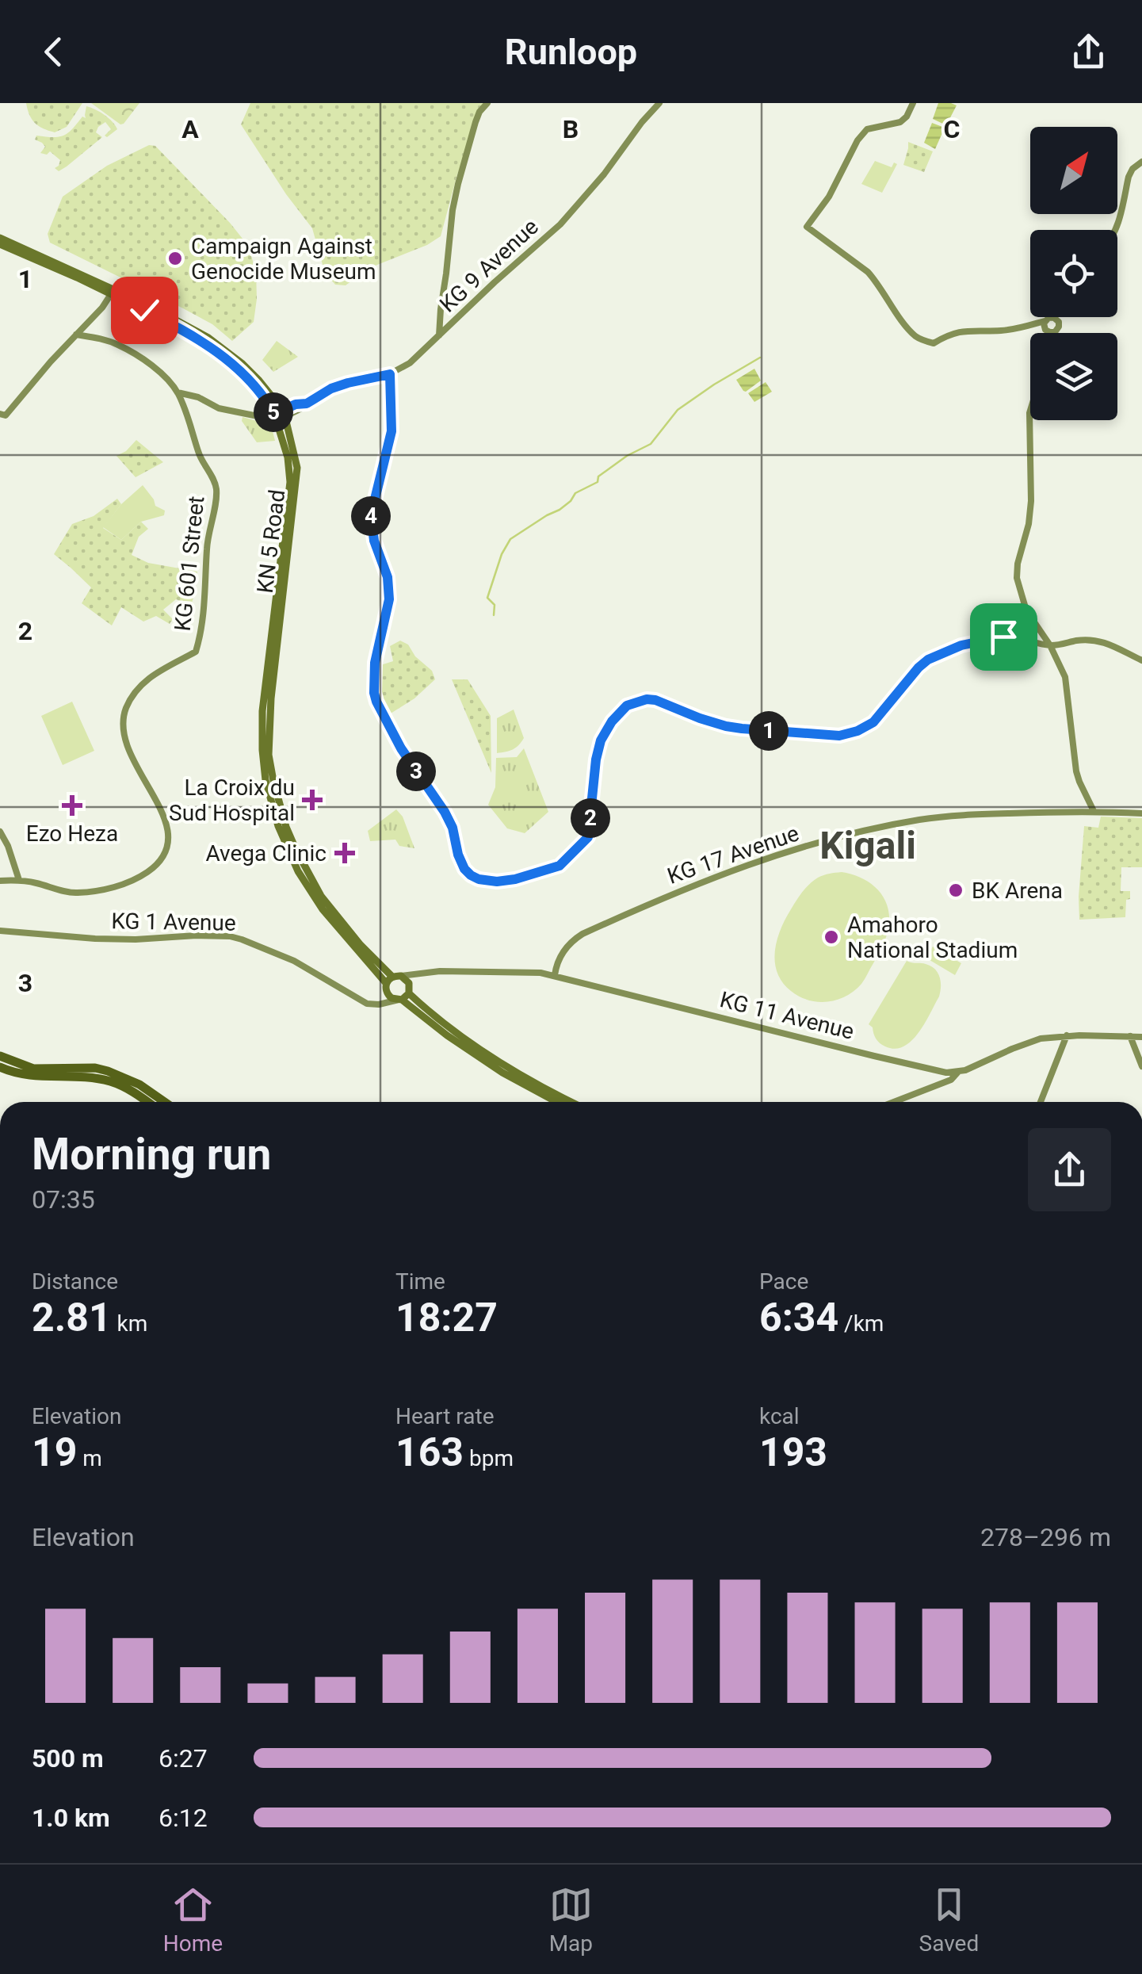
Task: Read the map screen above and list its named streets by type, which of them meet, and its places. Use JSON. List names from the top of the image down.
{
  "streets": {
    "main road": ["KN 5 Road"],
    "street": [
      "KG 9 Avenue",
      "KG 601 Street",
      "KG 17 Avenue",
      "KG 1 Avenue",
      "KG 11 Avenue"
    ]
  },
  "crossings": [
    ["KG 9 Avenue", "KN 5 Road"],
    ["KN 5 Road", "KG 11 Avenue"],
    ["KG 17 Avenue", "KG 11 Avenue"]
  ],
  "districts": ["Kigali"],
  "places": {
    "other": ["Campaign Against Genocide Museum", "BK Arena", "Amahoro National Stadium"],
    "health": ["La Croix du Sud Hospital", "Ezo Heza", "Avega Clinic"]
  },
  "north": "top right",
  "page": {
    "header": "Runloop",
    "pins": [
      "5",
      "4",
      "1",
      "3",
      "2"
    ],
    "heading": ["Morning run", "07:35"],
    "stats": [
      ["Distance", "2.81 km"],
      ["Time", "18:27"],
      ["Pace", "6:34 /km"],
      ["Elevation", "19 m"],
      ["Heart rate", "163 bpm"],
      ["kcal", "193"]
    ],
    "chart": ["Elevation", "278–296 m"],
    "list": [
      {
        "name": "500 m",
        "note": "6:27"
      },
      {
        "name": "1.0 km",
        "note": "6:12"
      }
    ],
    "tabs": ["Home", "Map", "Saved"]
  },
  "grid": {
    "columns": ["A", "B", "C"],
    "rows": ["1", "2", "3"]
  }
}
